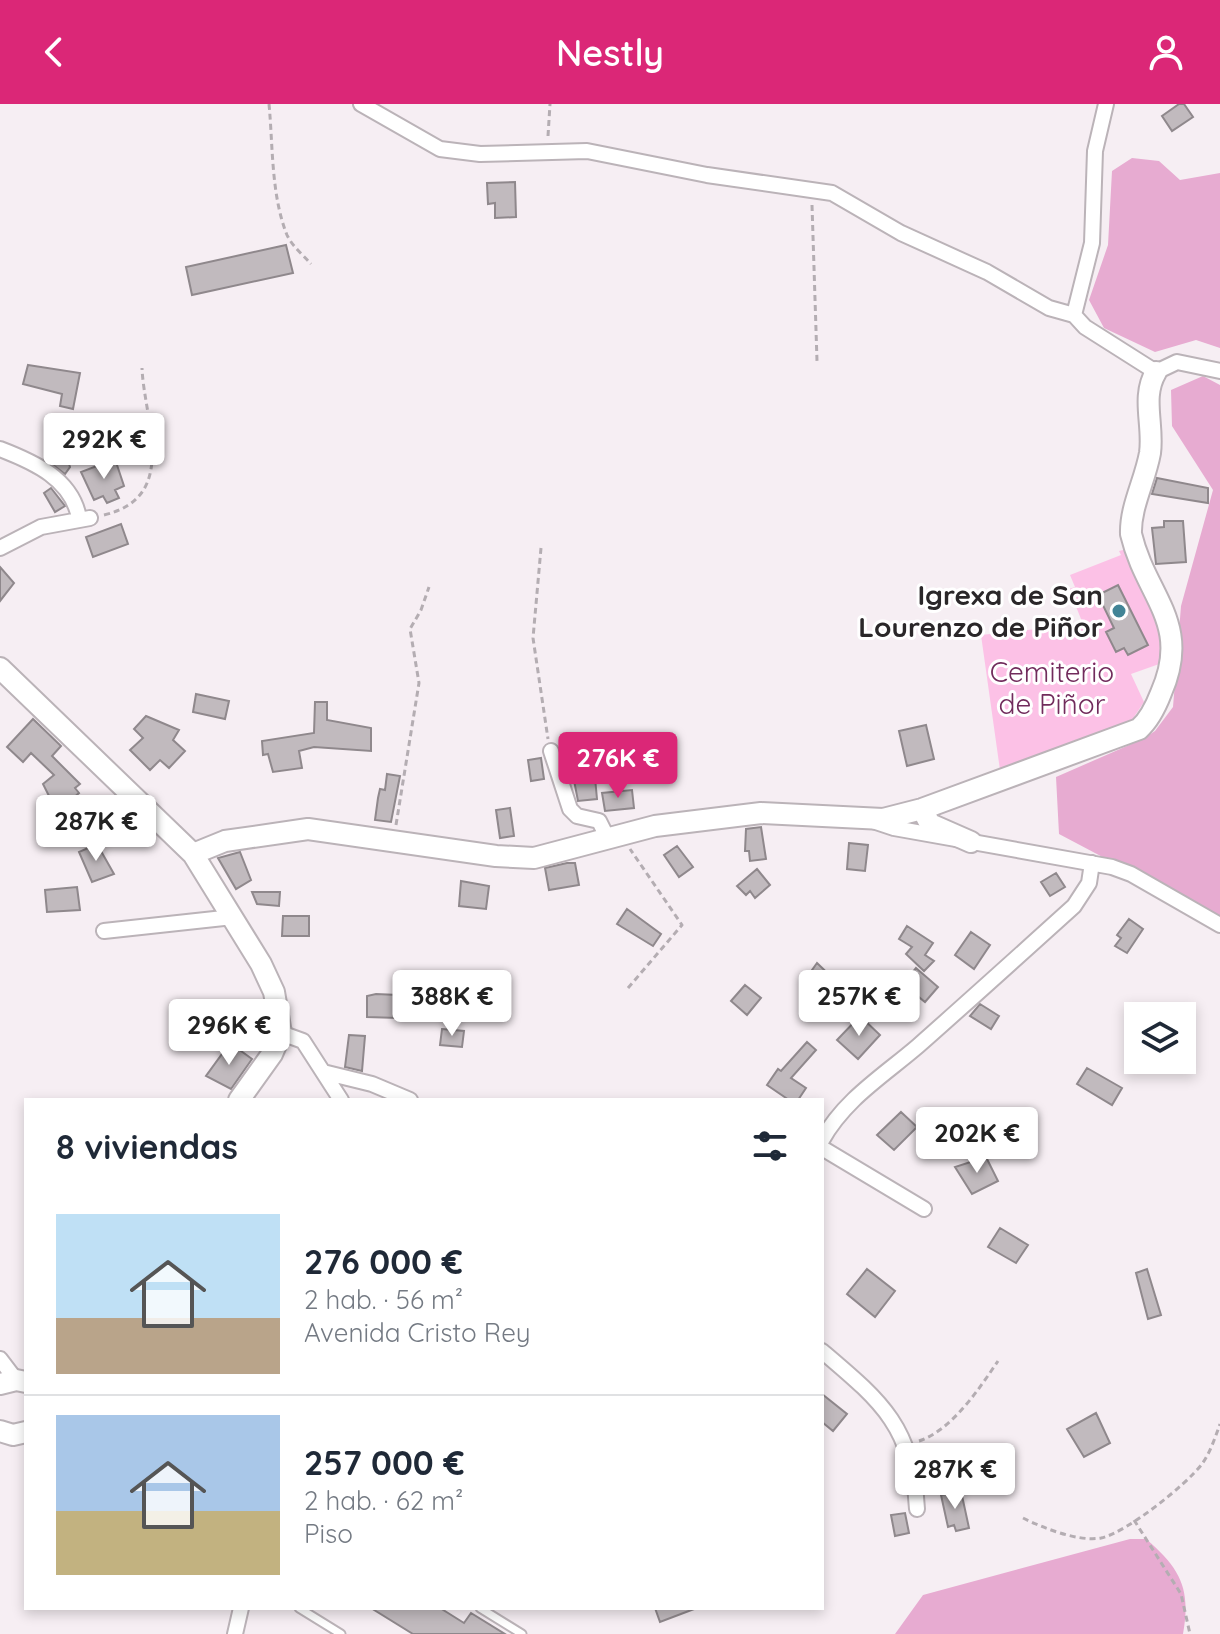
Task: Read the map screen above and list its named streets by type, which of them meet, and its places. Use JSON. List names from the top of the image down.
{
  "parks": ["Cemiterio de Piñor"],
  "places": ["Igrexa de San Lourenzo de Piñor"],
  "page": {
    "header": "Nestly",
    "price": [
      "292K €",
      "276K €",
      "287K €",
      "388K €",
      "257K €",
      "296K €",
      "202K €",
      "287K €"
    ],
    "heading": "8 viviendas",
    "list": [
      {
        "name": "276 000 €",
        "note": "2 hab. · 56 m² · Avenida Cristo Rey"
      },
      {
        "name": "257 000 €",
        "note": "2 hab. · 62 m² · Piso"
      }
    ]
  }
}
